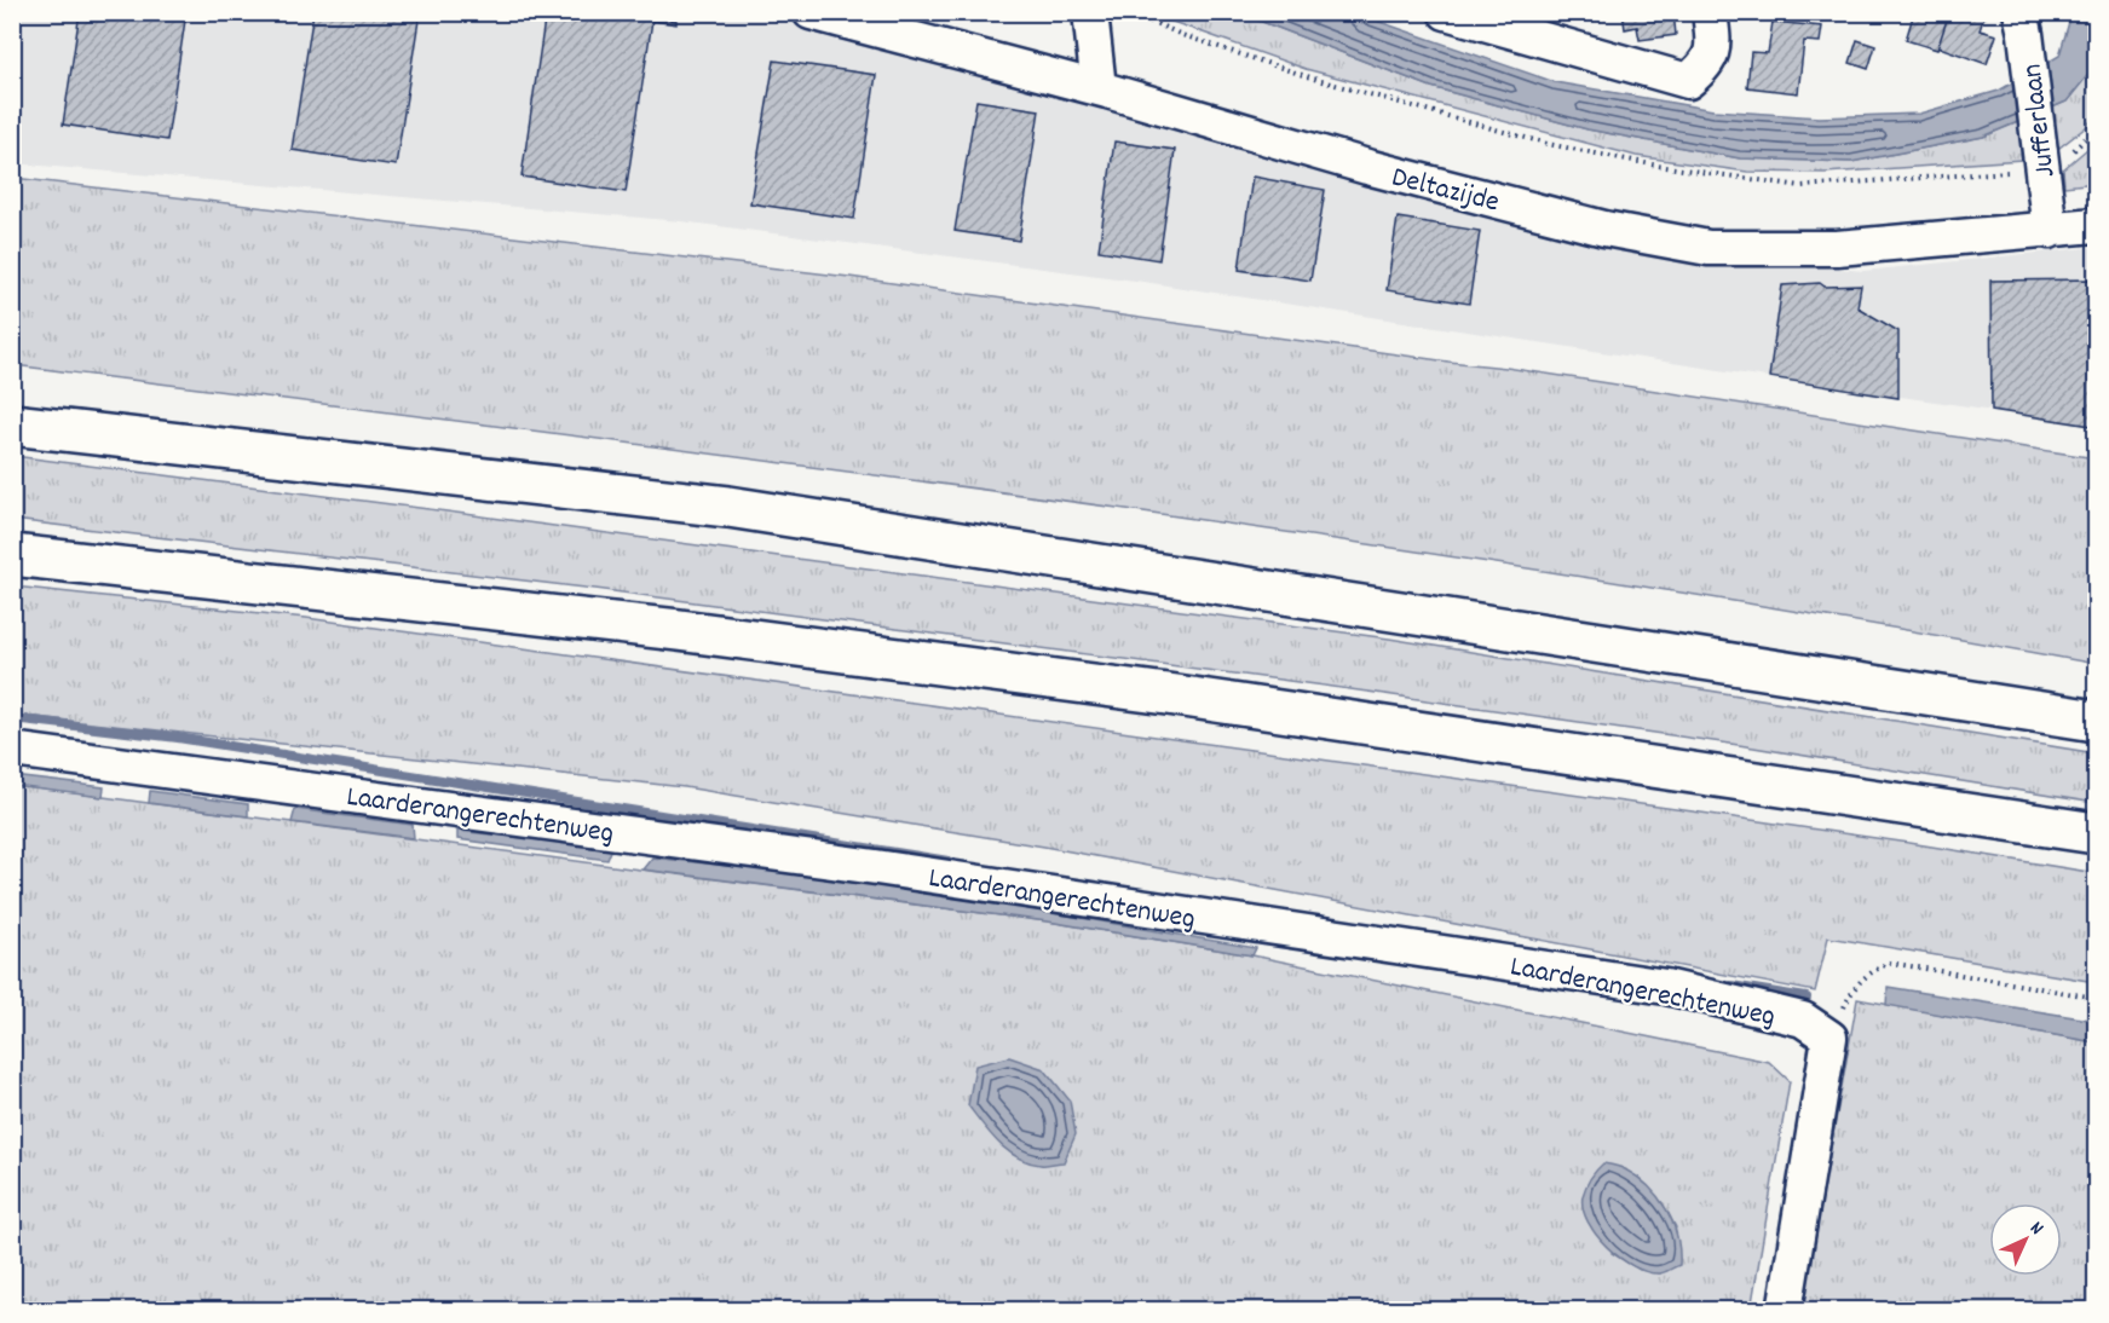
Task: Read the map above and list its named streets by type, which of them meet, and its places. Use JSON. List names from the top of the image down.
{
  "streets": {
    "street": ["Jufferlaan", "Deltazijde", "Laarderangerechtenweg"]
  },
  "crossings": [
    ["Jufferlaan", "Deltazijde"]
  ],
  "north": "top right"
}
